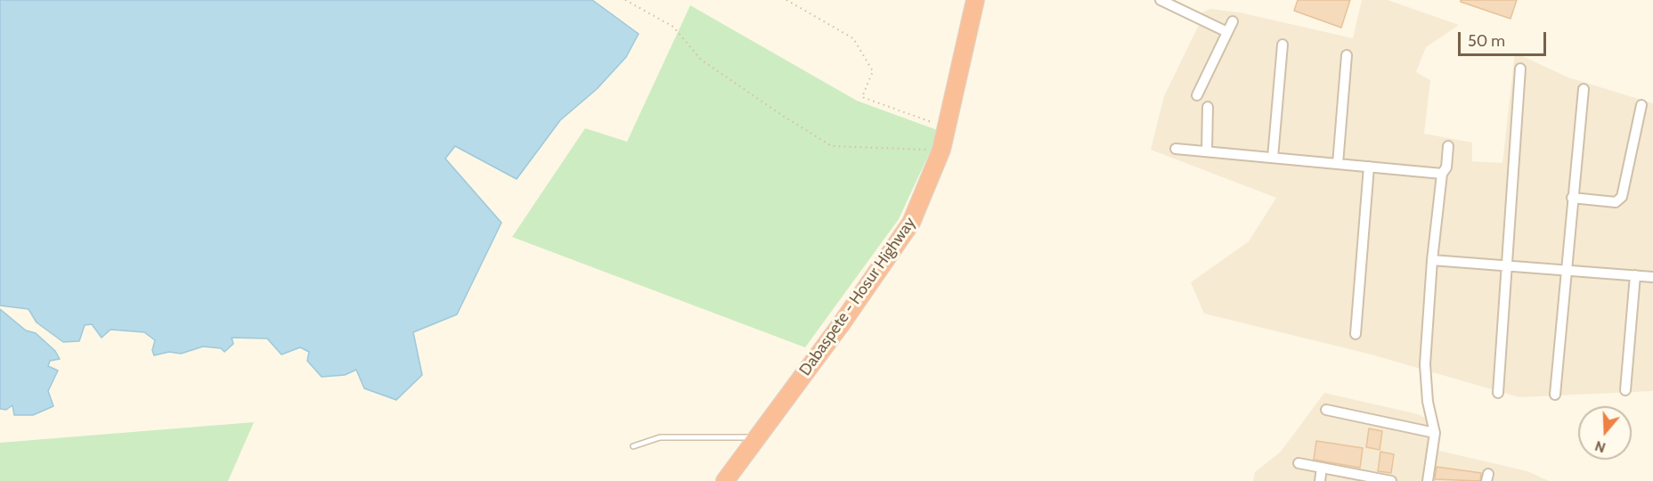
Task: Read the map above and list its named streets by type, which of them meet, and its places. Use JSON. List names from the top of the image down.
{
  "streets": {
    "highway": ["Dabaspete - Hosur Highway"]
  },
  "scale_bar": "50 m",
  "north": "bottom"
}
